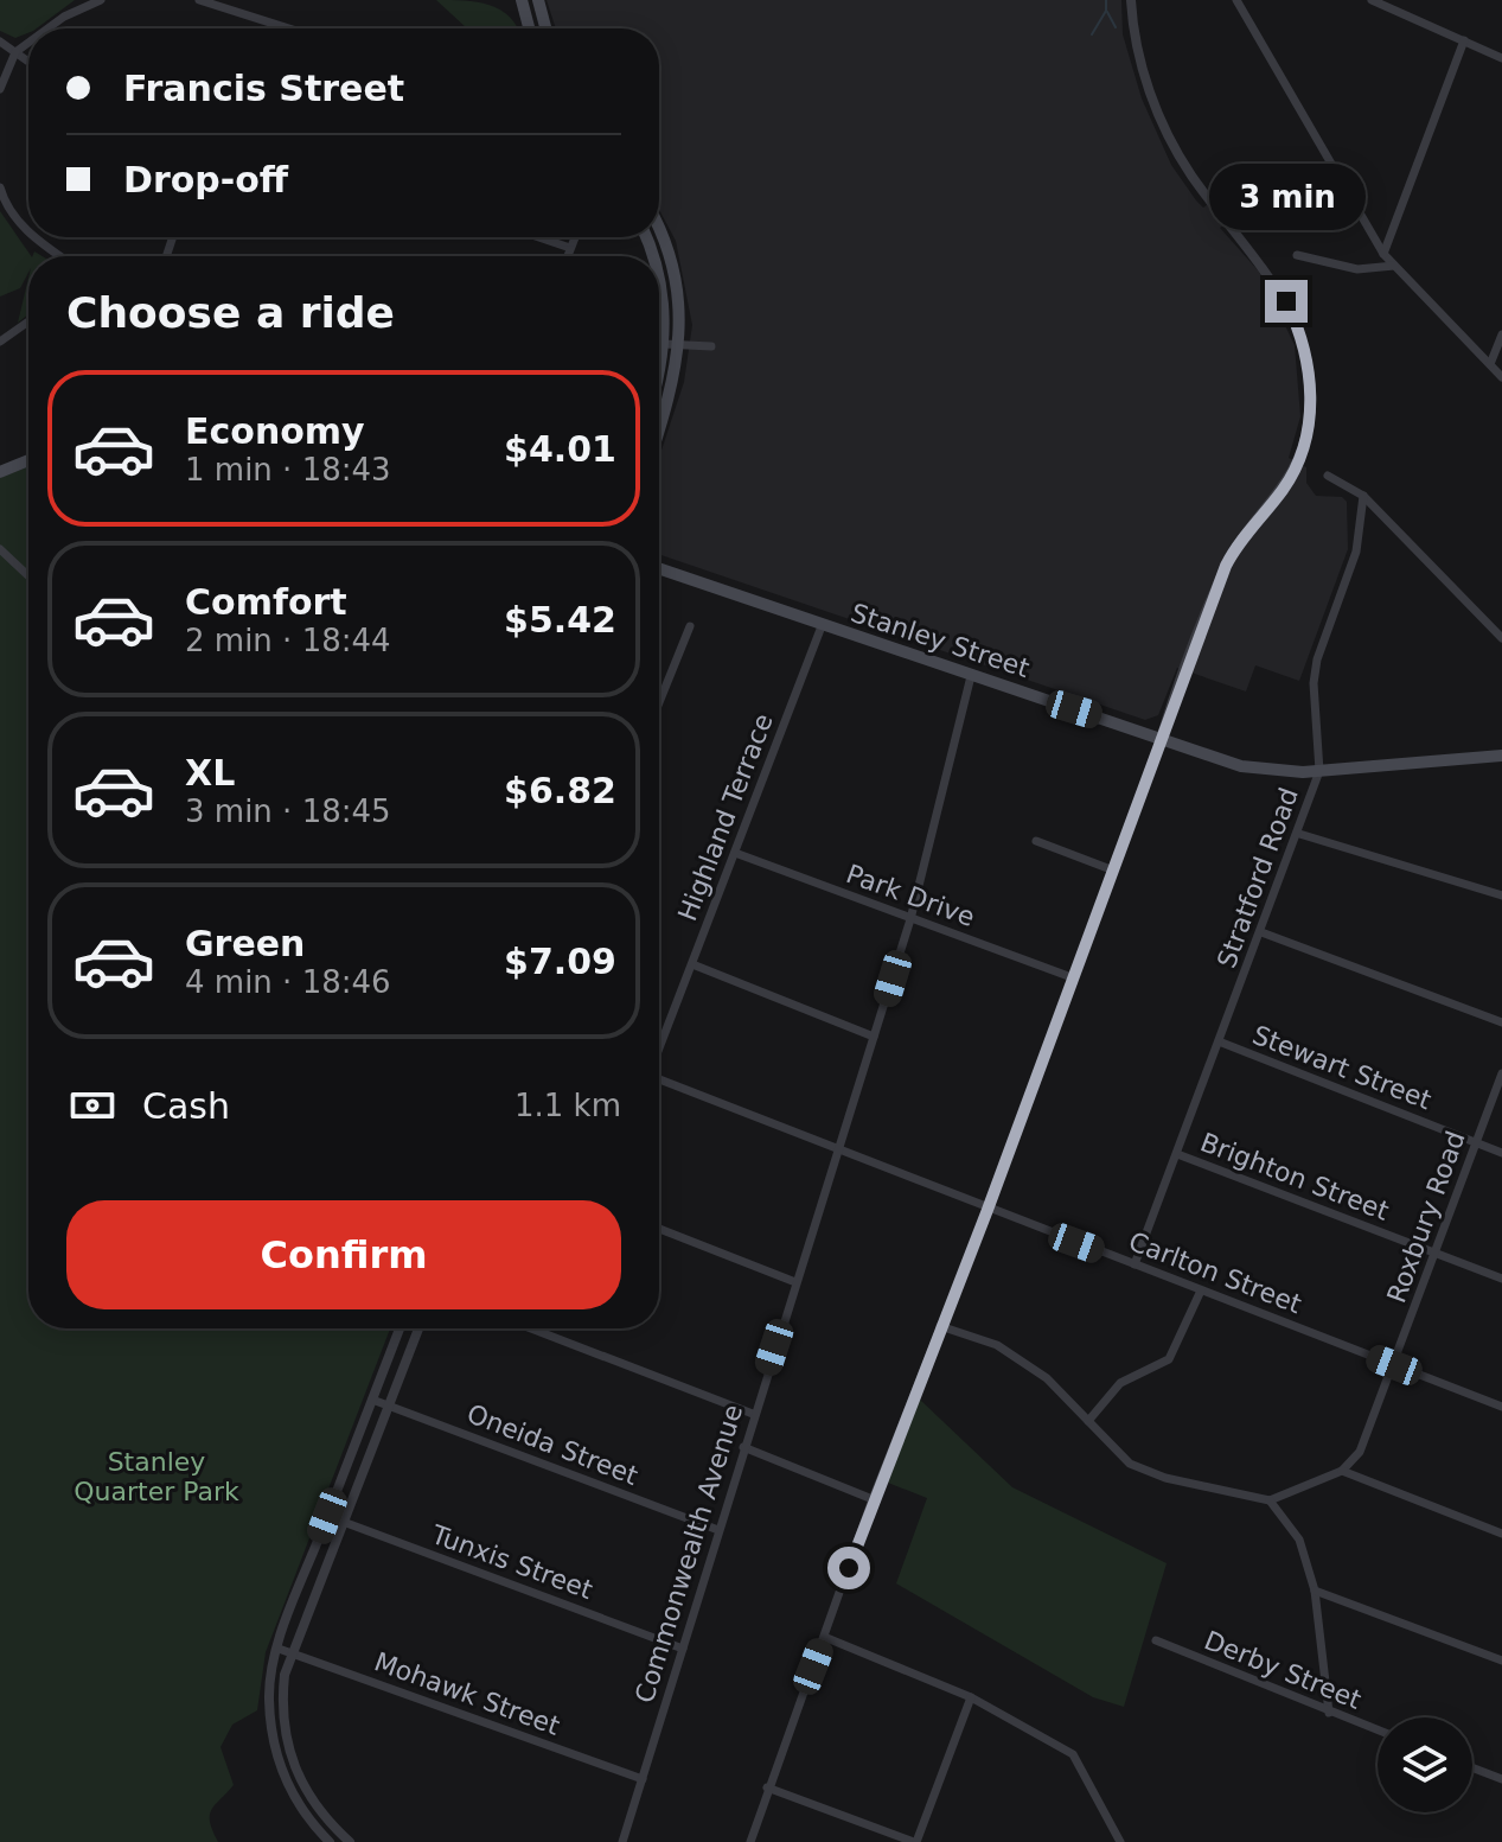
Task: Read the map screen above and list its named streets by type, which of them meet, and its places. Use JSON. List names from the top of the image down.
{
  "streets": {
    "main road": ["Stanley Street"],
    "street": [
      "Highland Terrace",
      "Stratford Road",
      "Park Drive",
      "Stewart Street",
      "Brighton Street",
      "Roxbury Road",
      "Carlton Street",
      "Oneida Street",
      "Commonwealth Avenue",
      "Tunxis Street",
      "Derby Street",
      "Mohawk Street"
    ]
  },
  "crossings": [
    ["Stanley Street", "Highland Terrace"],
    ["Stanley Street", "Stratford Road"],
    ["Stanley Street", "Commonwealth Avenue"],
    ["Highland Terrace", "Park Drive"],
    ["Stratford Road", "Stewart Street"],
    ["Stratford Road", "Brighton Street"],
    ["Stratford Road", "Carlton Street"],
    ["Park Drive", "Commonwealth Avenue"],
    ["Stewart Street", "Roxbury Road"],
    ["Brighton Street", "Roxbury Road"],
    ["Roxbury Road", "Carlton Street"],
    ["Carlton Street", "Commonwealth Avenue"],
    ["Oneida Street", "Commonwealth Avenue"],
    ["Commonwealth Avenue", "Tunxis Street"],
    ["Commonwealth Avenue", "Mohawk Street"]
  ],
  "parks": ["Stanley Quarter Park"],
  "page": {
    "banner": ["Francis Street", "Drop-off"],
    "bubble": "3 min",
    "heading": "Choose a ride",
    "list": [
      {
        "name": "Economy",
        "note": "1 min · 18:43",
        "value": "$4.01"
      },
      {
        "name": "Comfort",
        "note": "2 min · 18:44",
        "value": "$5.42"
      },
      {
        "name": "XL",
        "note": "3 min · 18:45",
        "value": "$6.82"
      },
      {
        "name": "Green",
        "note": "4 min · 18:46",
        "value": "$7.09"
      }
    ],
    "pay": ["Cash", "1.1 km"],
    "buttons": "Confirm"
  }
}
